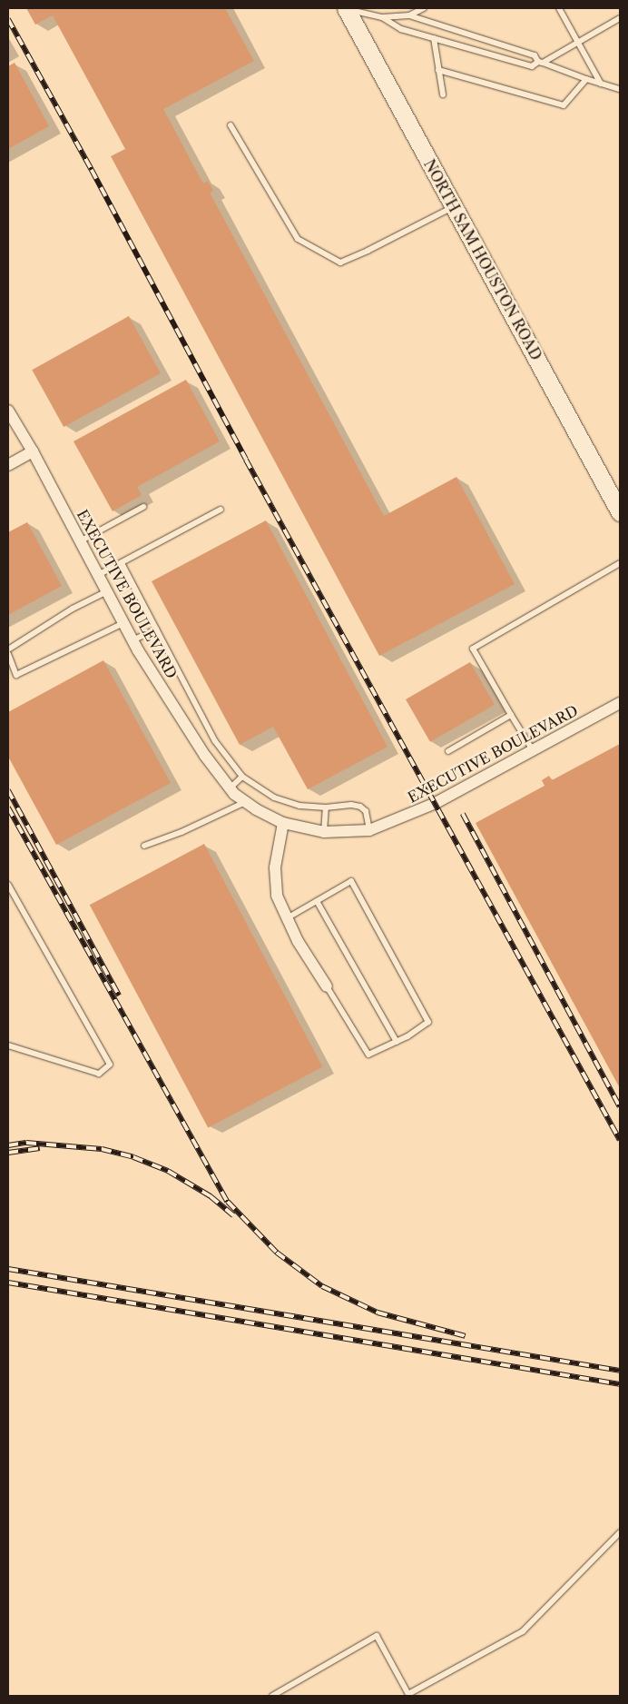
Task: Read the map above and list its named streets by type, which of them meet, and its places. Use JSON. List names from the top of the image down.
{
  "streets": {
    "street": ["NORTH SAM HOUSTON ROAD", "EXECUTIVE BOULEVARD"]
  }
}
